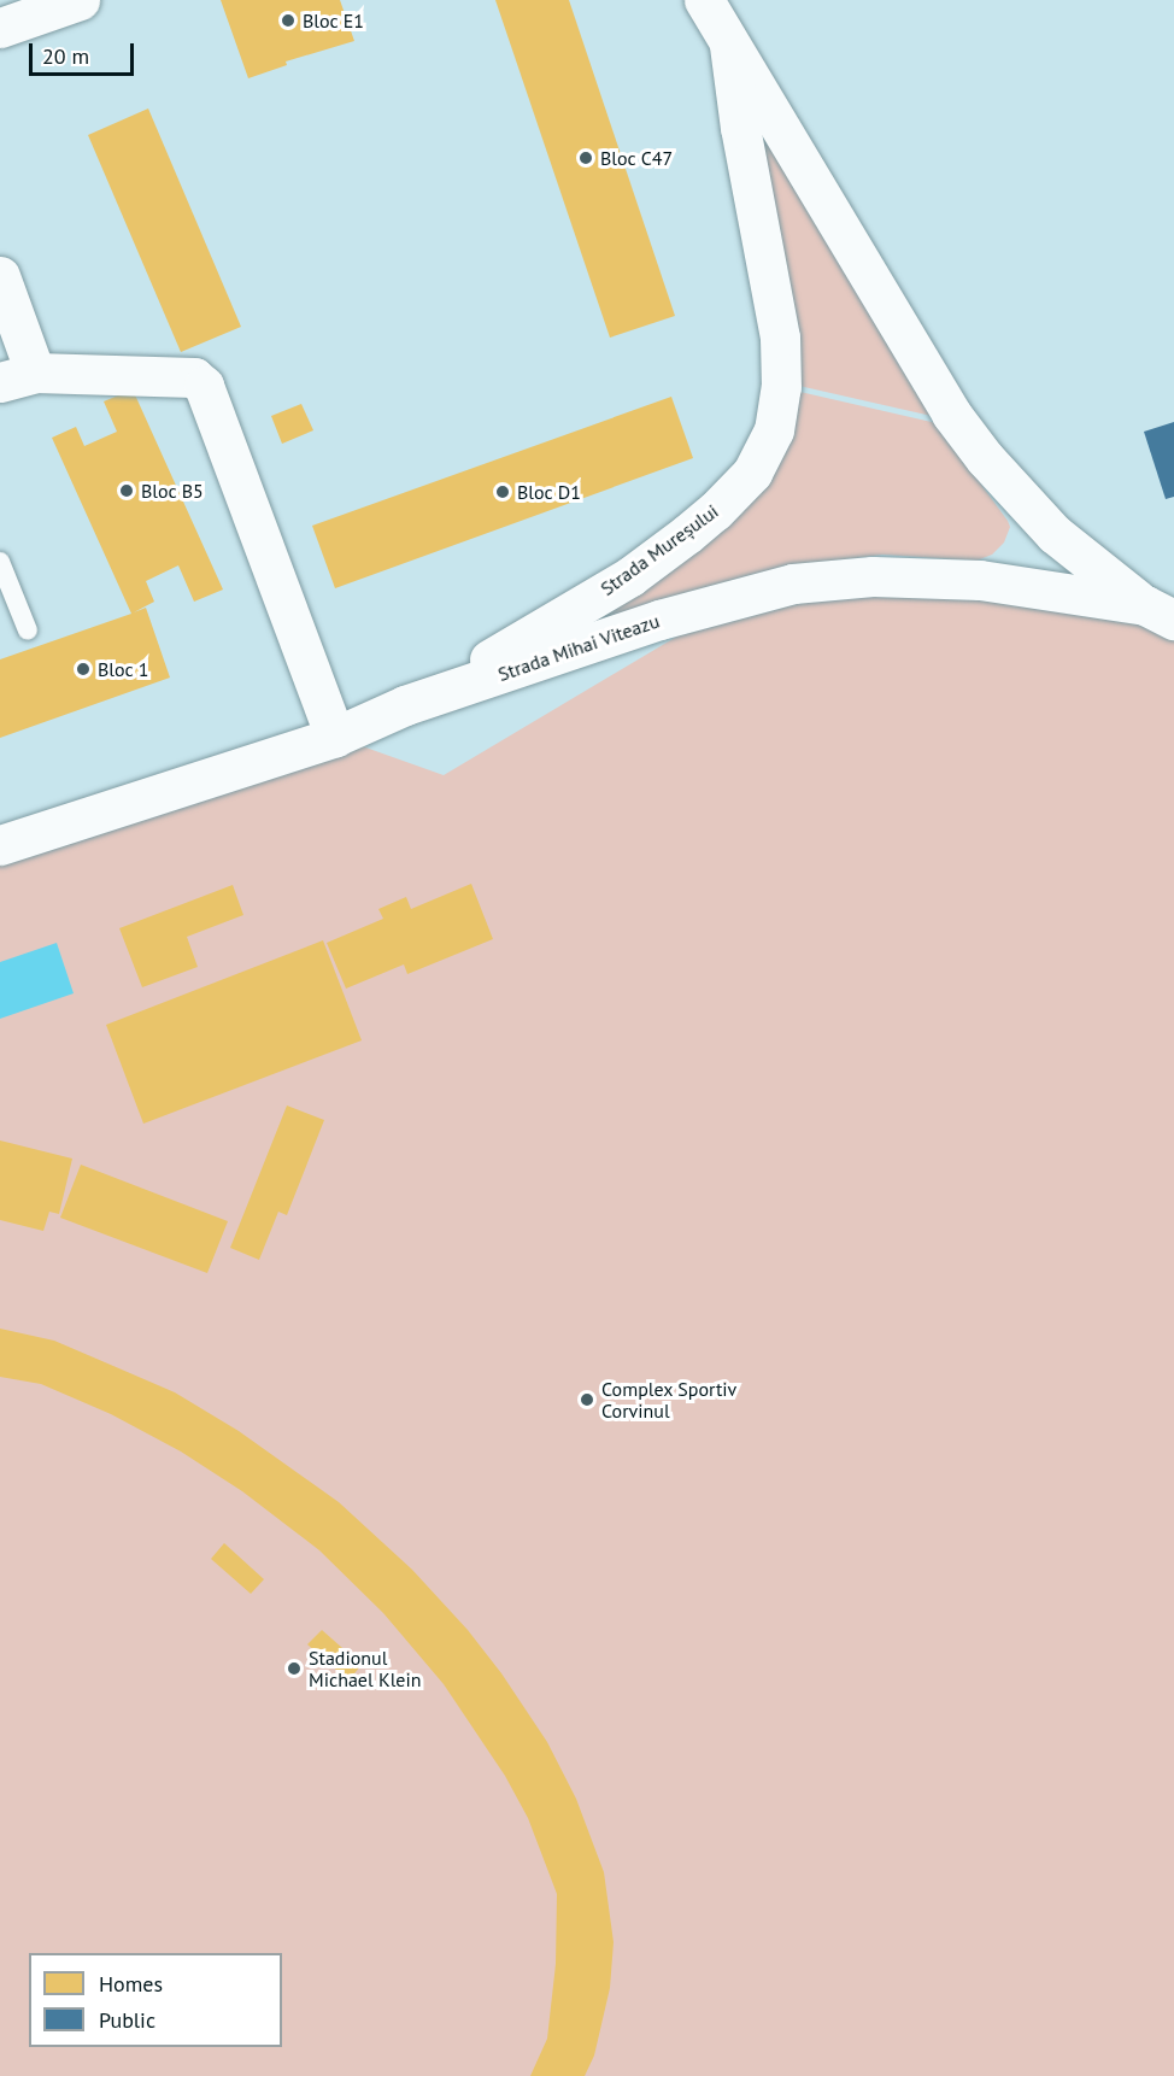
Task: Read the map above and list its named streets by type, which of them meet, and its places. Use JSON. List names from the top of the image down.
{
  "streets": {
    "street": ["Strada Mureșului", "Strada Mihai Viteazu"]
  },
  "crossings": [
    ["Strada Mureșului", "Strada Mihai Viteazu"]
  ],
  "places": [
    "Bloc E1",
    "Bloc C47",
    "Bloc B5",
    "Bloc D1",
    "Bloc 1",
    "Complex Sportiv Corvinul",
    "Stadionul Michael Klein"
  ],
  "legend": ["Homes", "Public"],
  "scale_bar": "20 m"
}
